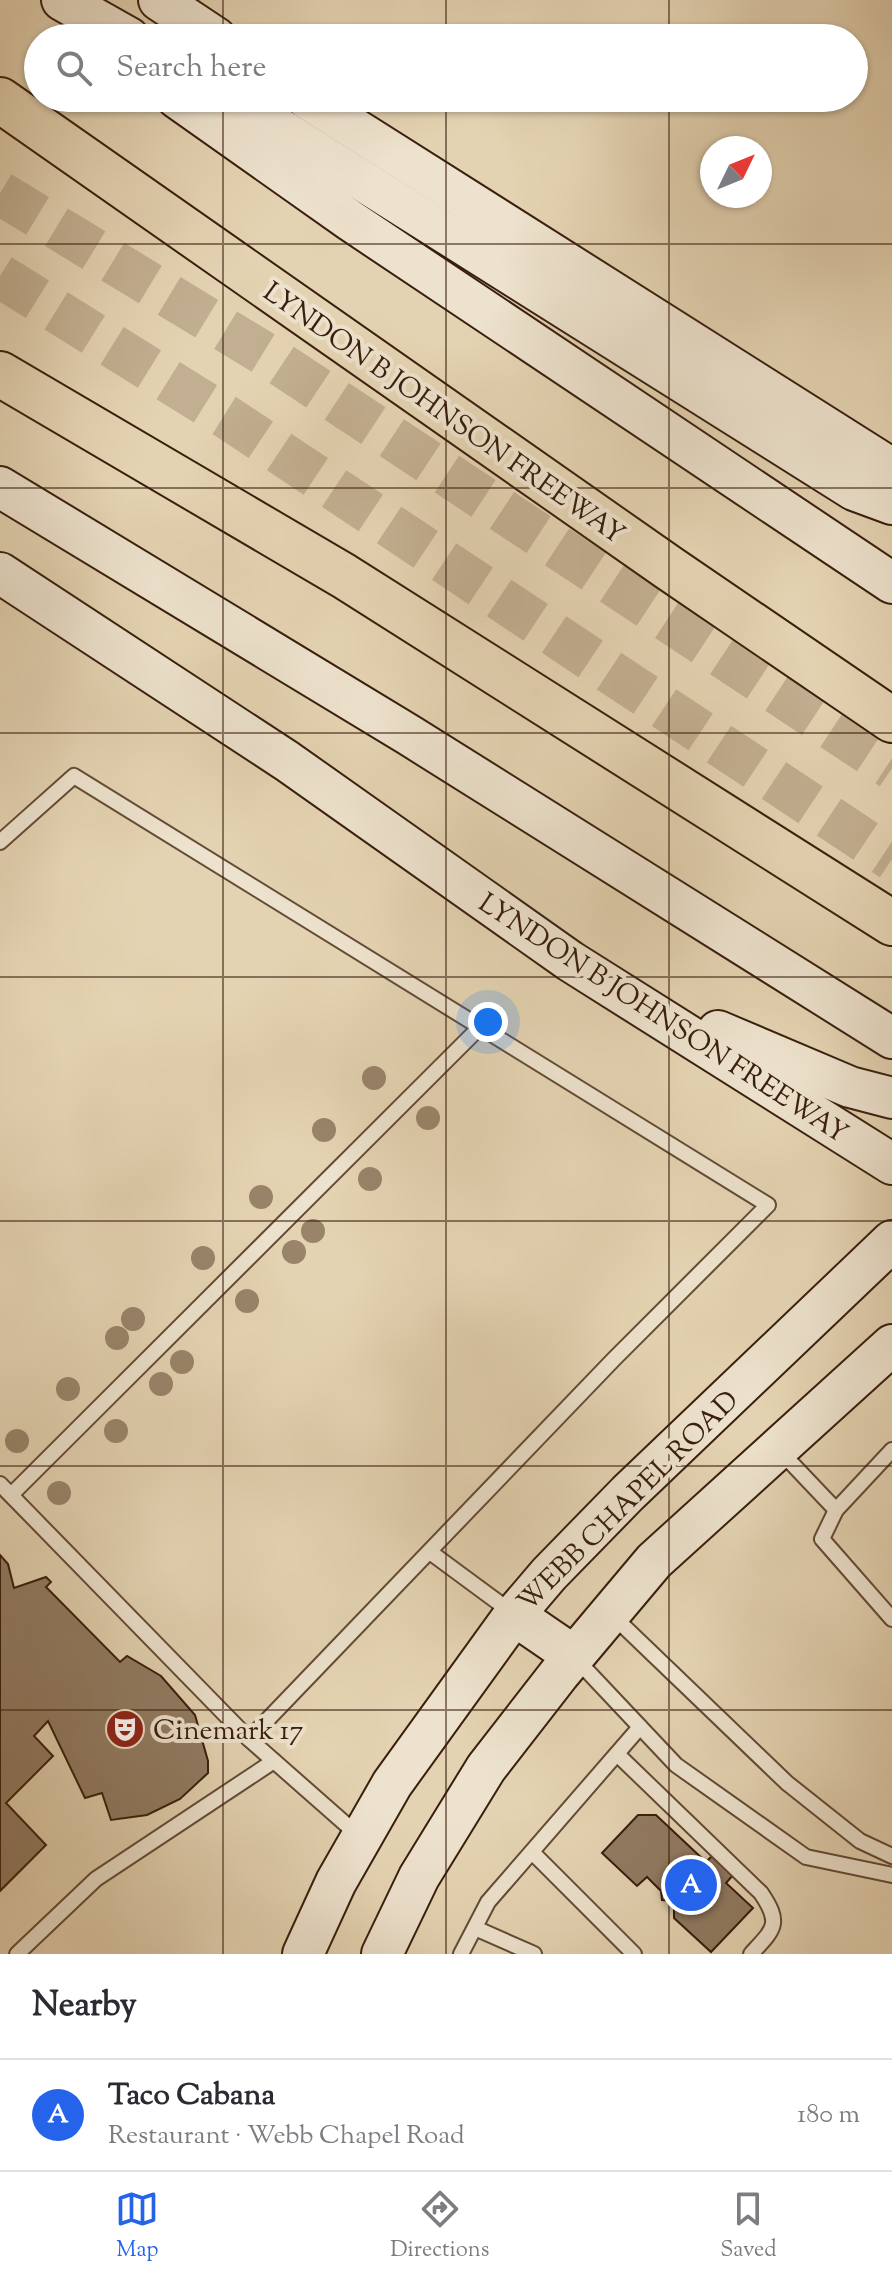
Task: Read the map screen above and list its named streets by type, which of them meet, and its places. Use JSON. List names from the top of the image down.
{
  "streets": {
    "highway": ["LYNDON B JOHNSON FREEWAY"],
    "main road": ["WEBB CHAPEL ROAD"]
  },
  "places": {
    "theatre": ["Cinemark 17"]
  },
  "north": "top right",
  "page": {
    "search": "Search here",
    "pins": "A",
    "heading": "Nearby",
    "list": [
      {
        "mark": "A",
        "name": "Taco Cabana",
        "note": "Restaurant · Webb Chapel Road",
        "value": "180 m"
      }
    ],
    "nav": ["Map", "Directions", "Saved"]
  }
}
